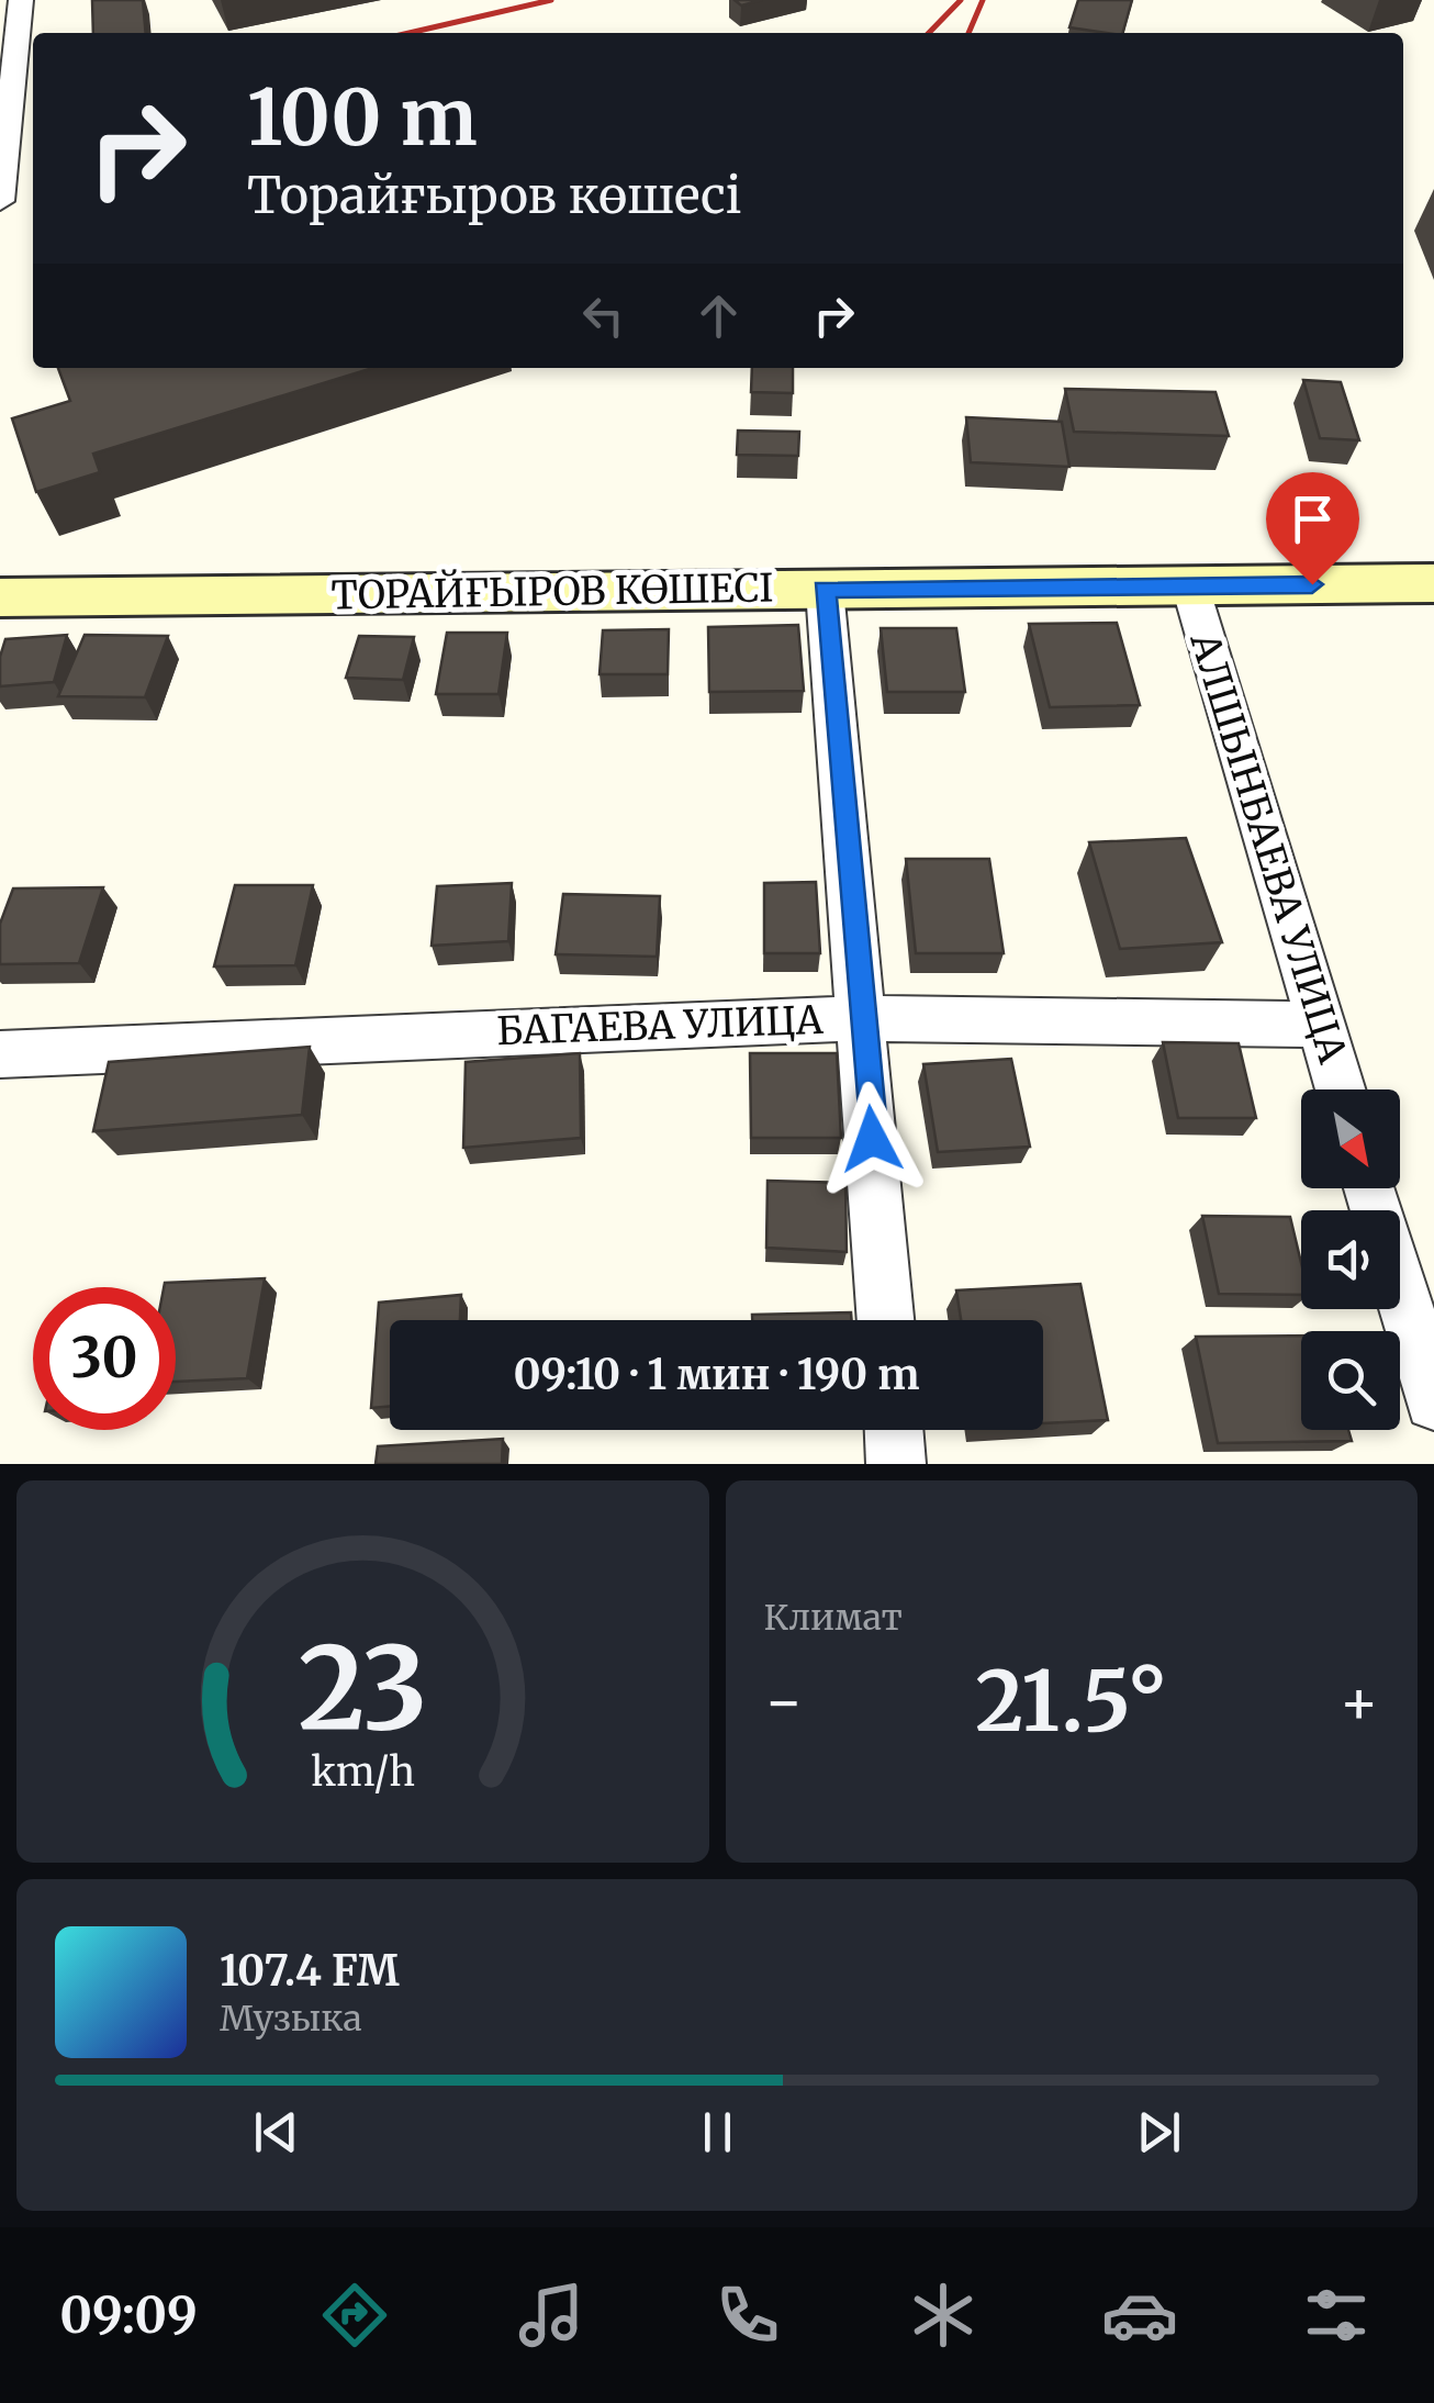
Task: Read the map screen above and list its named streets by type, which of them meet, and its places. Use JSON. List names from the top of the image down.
{
  "streets": {
    "street": ["ТОРАЙҒЫРОВ КӨШЕСІ", "АЛШЫНБАЕВА УЛИЦА", "БАГАЕВА УЛИЦА"]
  },
  "crossings": [
    ["ТОРАЙҒЫРОВ КӨШЕСІ", "АЛШЫНБАЕВА УЛИЦА"],
    ["АЛШЫНБАЕВА УЛИЦА", "БАГАЕВА УЛИЦА"]
  ],
  "north": "bottom right",
  "page": {
    "turn": ["100 m", "Торайғыров көшесі"],
    "limit": "30",
    "trip": "09:10 · 1 мин · 190 m",
    "tile": "Климат",
    "heat": ["−", "21.5°", "+"],
    "song": ["107.4 FM", "Музыка"],
    "tabs": "09:09",
    "gauge": ["23", "km/h"]
  }
}
